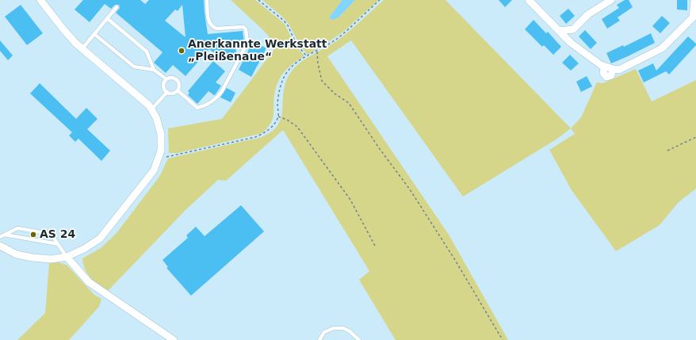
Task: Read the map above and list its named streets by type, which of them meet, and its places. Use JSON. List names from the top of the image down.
{
  "places": ["Anerkannte Werkstatt „Pleißenaue“", "AS 24"]
}
